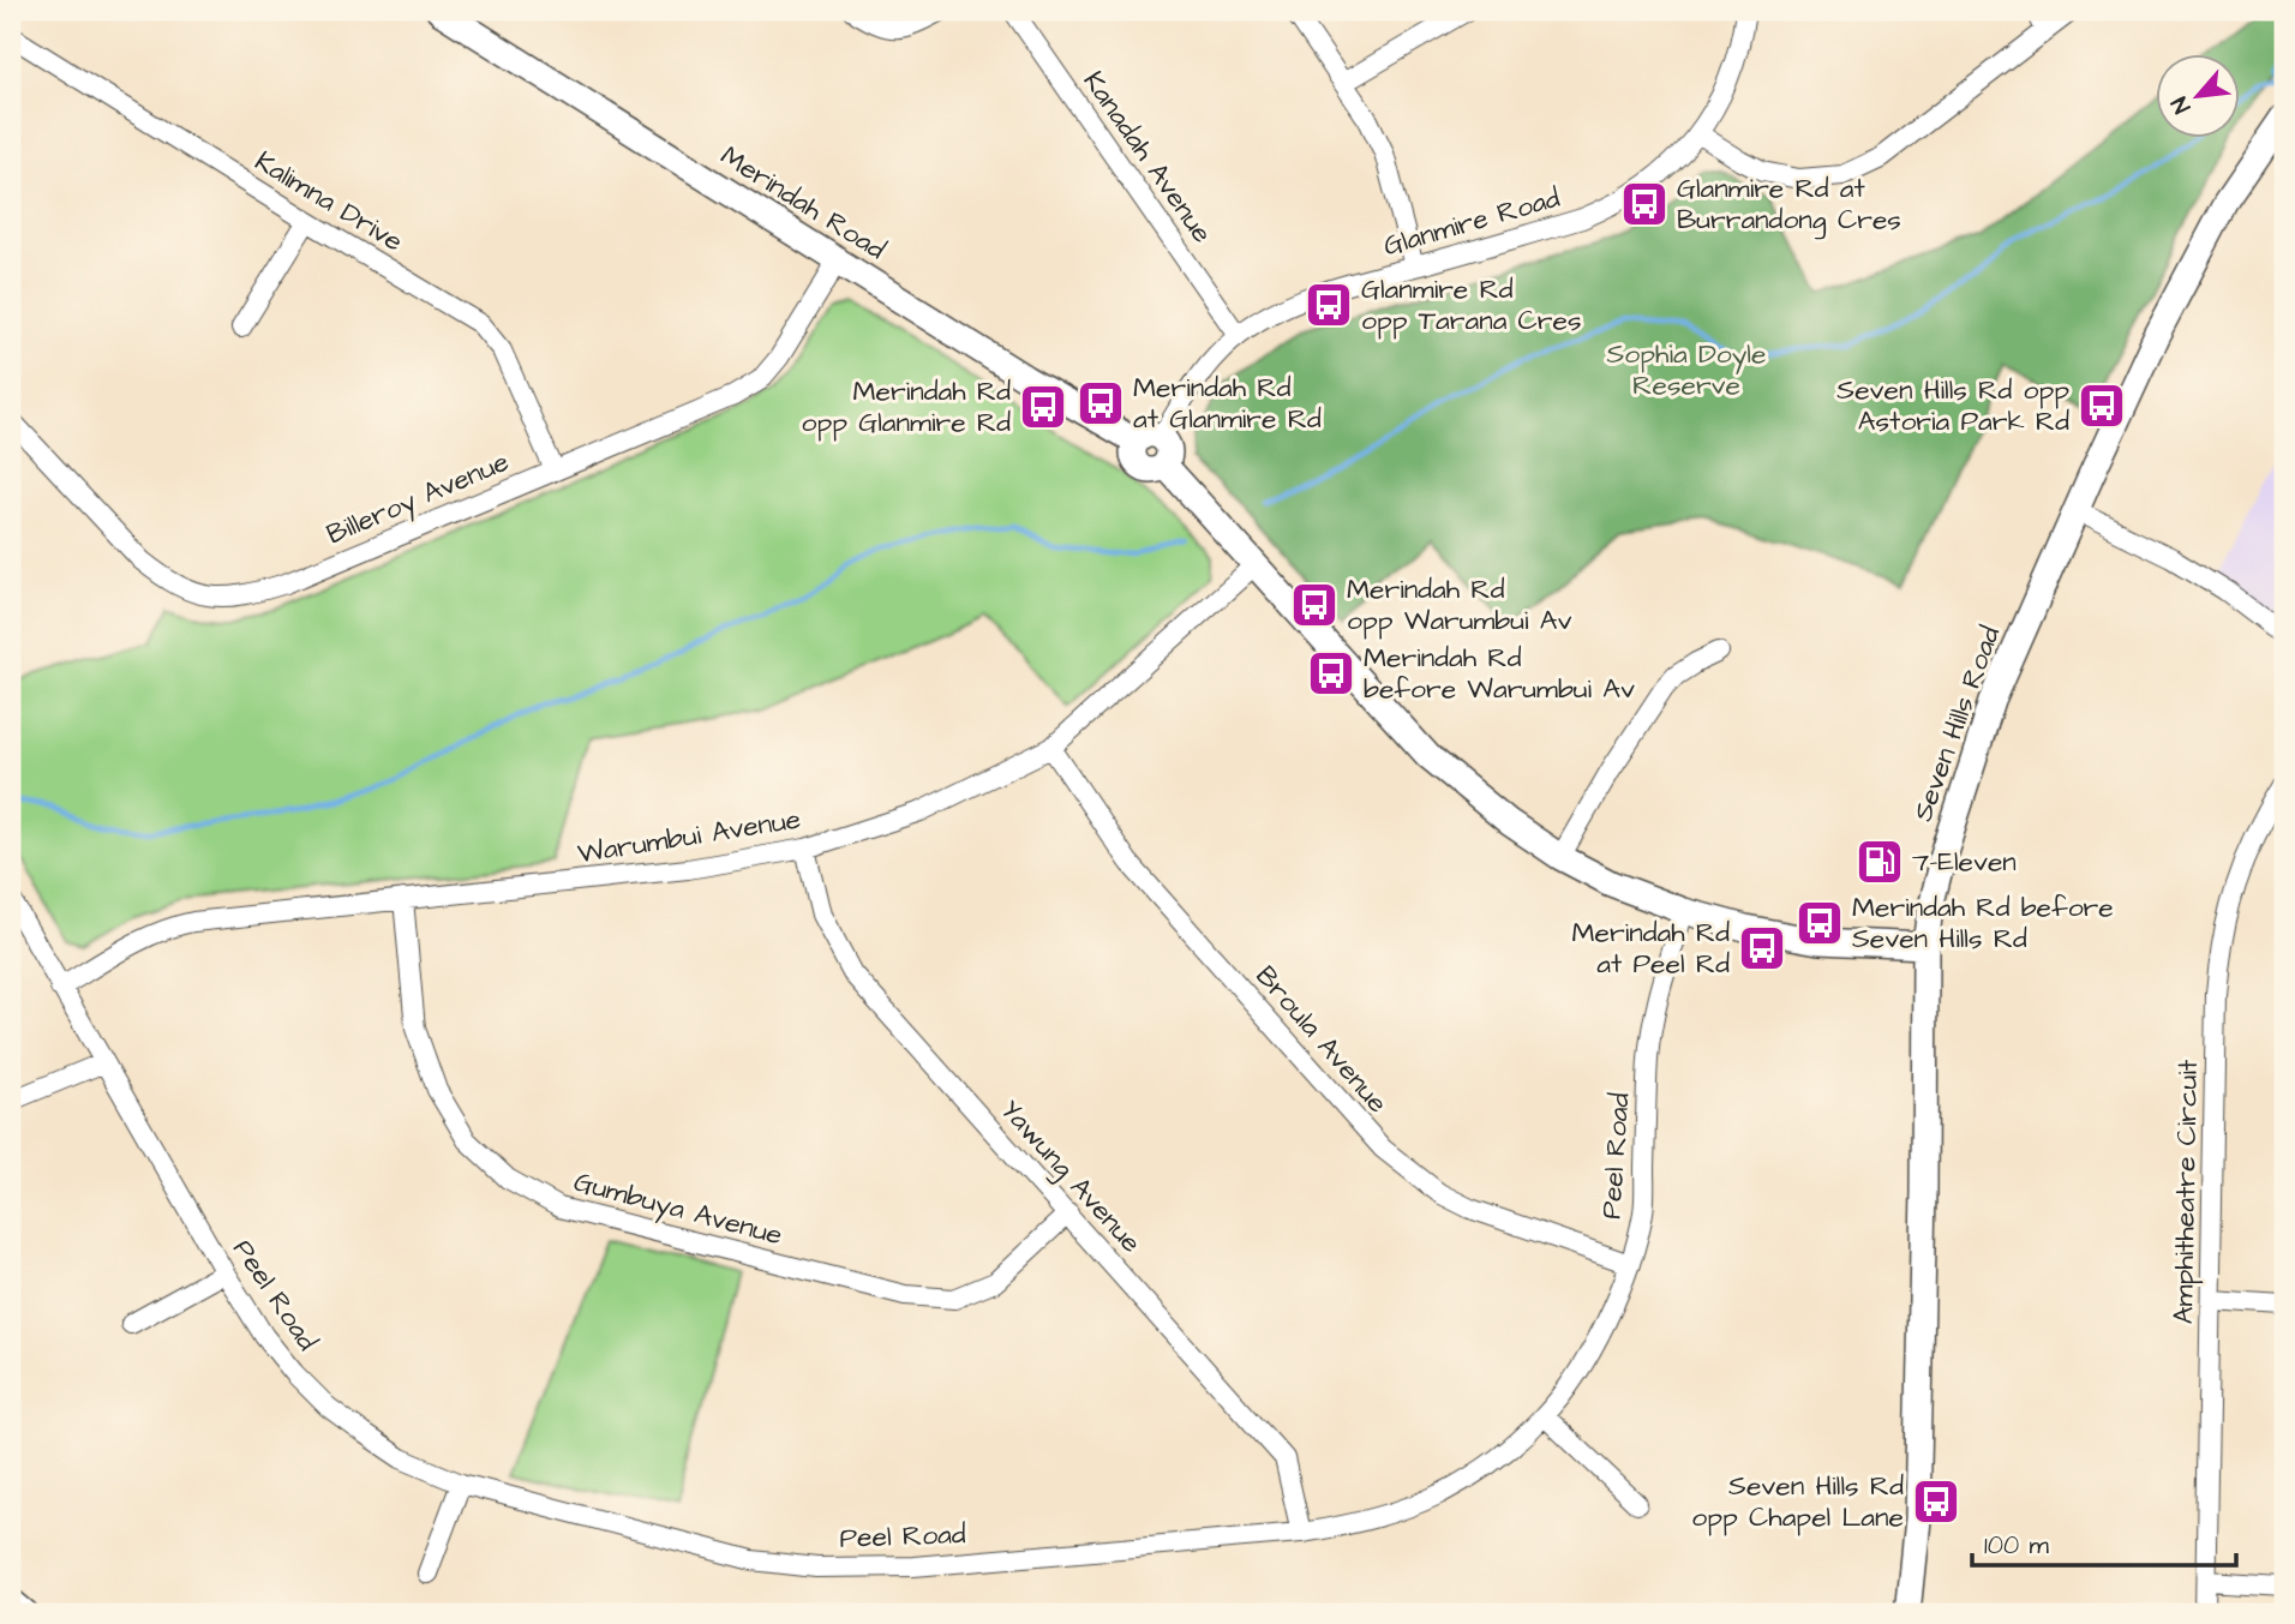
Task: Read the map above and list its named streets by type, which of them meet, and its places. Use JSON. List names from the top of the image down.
{
  "streets": {
    "main road": ["Merindah Road", "Seven Hills Road"],
    "street": [
      "Kanadah Avenue",
      "Kalimna Drive",
      "Glanmire Road",
      "Billeroy Avenue",
      "Warumbui Avenue",
      "Broula Avenue",
      "Peel Road",
      "Yawung Avenue",
      "Amphitheatre Circuit",
      "Gumbuya Avenue"
    ]
  },
  "crossings": [
    ["Kanadah Avenue", "Glanmire Road"],
    ["Kalimna Drive", "Billeroy Avenue"],
    ["Merindah Road", "Glanmire Road"],
    ["Merindah Road", "Billeroy Avenue"],
    ["Warumbui Avenue", "Broula Avenue"],
    ["Warumbui Avenue", "Peel Road"],
    ["Warumbui Avenue", "Yawung Avenue"],
    ["Warumbui Avenue", "Gumbuya Avenue"],
    ["Broula Avenue", "Peel Road"],
    ["Peel Road", "Yawung Avenue"],
    ["Yawung Avenue", "Gumbuya Avenue"]
  ],
  "parks": ["Sophia Doyle Reserve"],
  "places": {
    "bus stop": [
      "Glanmire Rd at Burrandong Cres",
      "Glanmire Rd opp Tarana Cres",
      "Merindah Rd at Glanmire Rd",
      "Seven Hills Rd opp Astoria Park Rd",
      "Merindah Rd opp Glanmire Rd",
      "Merindah Rd opp Warumbui Av",
      "Merindah Rd before Warumbui Av",
      "Merindah Rd before Seven Hills Rd",
      "Merindah Rd at Peel Rd",
      "Seven Hills Rd opp Chapel Lane"
    ],
    "fuel station": ["7-Eleven"]
  },
  "scale_bar": "100 m",
  "north": "bottom left"
}
